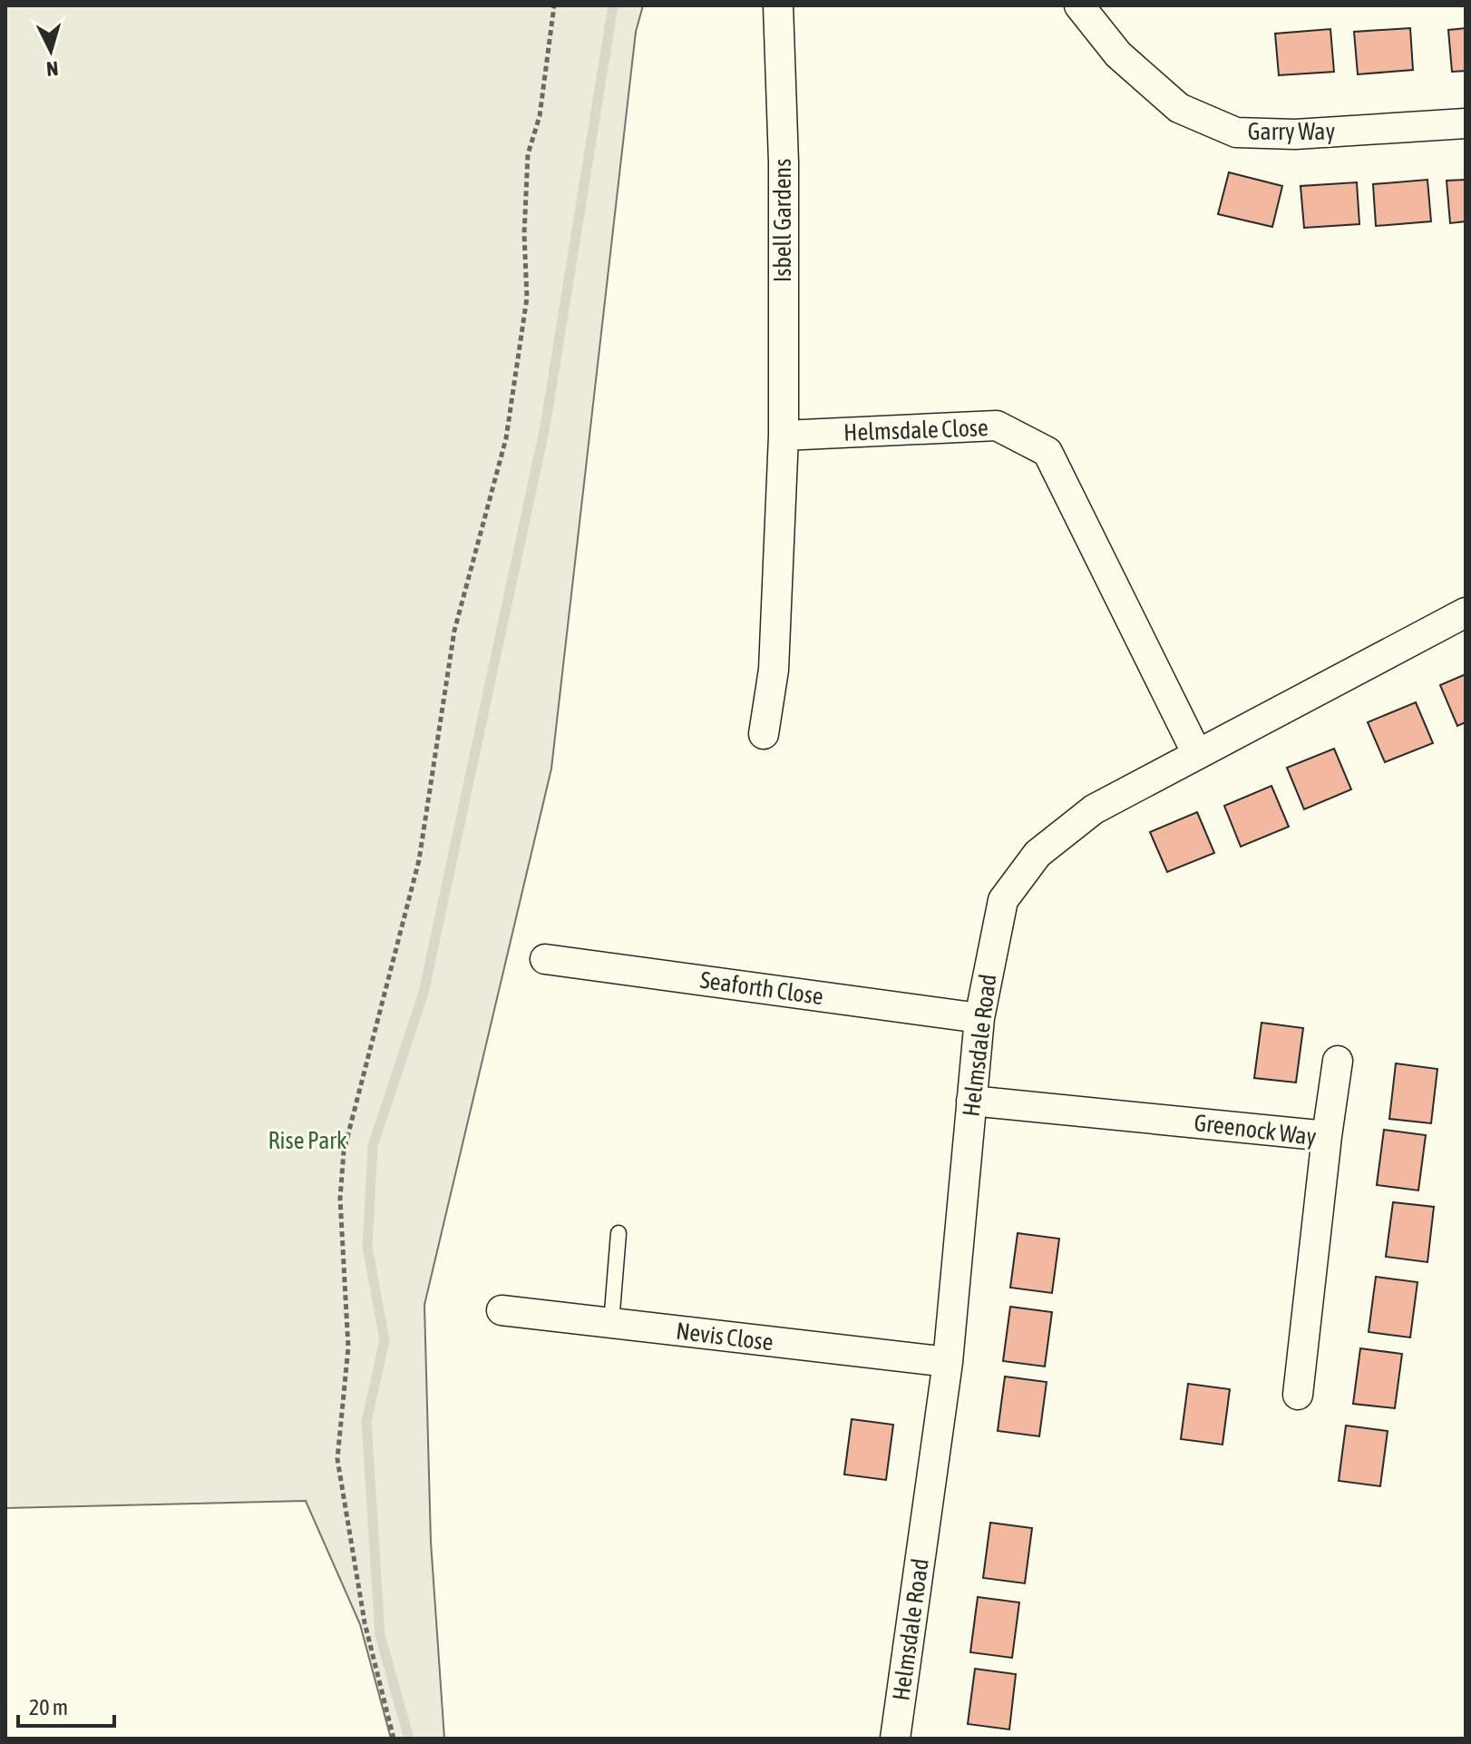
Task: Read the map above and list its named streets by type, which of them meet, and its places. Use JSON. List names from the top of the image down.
{
  "streets": {
    "street": [
      "Garry Way",
      "Isbell Gardens",
      "Helmsdale Close",
      "Seaforth Close",
      "Helmsdale Road",
      "Greenock Way",
      "Nevis Close"
    ]
  },
  "crossings": [
    ["Isbell Gardens", "Helmsdale Close"],
    ["Helmsdale Close", "Helmsdale Road"],
    ["Seaforth Close", "Helmsdale Road"],
    ["Helmsdale Road", "Greenock Way"],
    ["Helmsdale Road", "Nevis Close"]
  ],
  "parks": ["Rise Park"],
  "scale_bar": "20 m",
  "north": "bottom"
}
